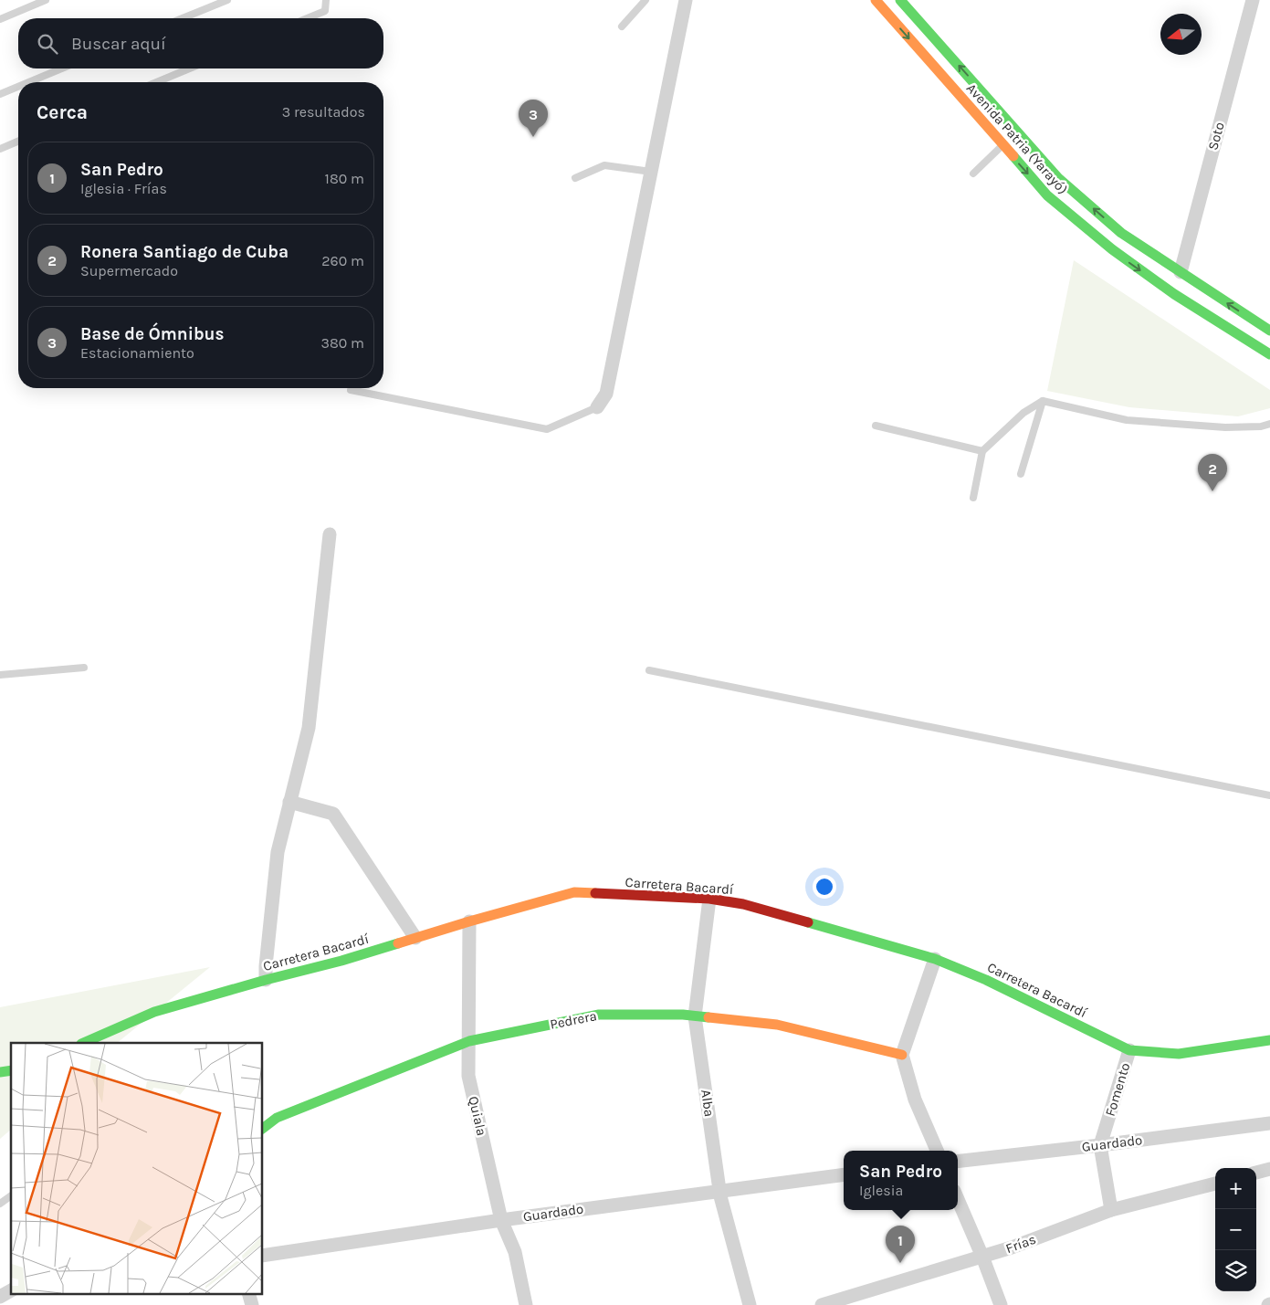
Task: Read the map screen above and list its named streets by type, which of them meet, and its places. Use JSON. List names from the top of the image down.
{
  "streets": {
    "street": [
      "Soto",
      "Avenida Patria (Yarayó)",
      "Carretera Bacardí",
      "Pedrera",
      "Fomento",
      "Alba",
      "Quiala",
      "Guardado",
      "Frías"
    ]
  },
  "crossings": [
    ["Soto", "Avenida Patria (Yarayó)"],
    ["Carretera Bacardí", "Fomento"],
    ["Carretera Bacardí", "Alba"],
    ["Carretera Bacardí", "Quiala"],
    ["Pedrera", "Alba"],
    ["Pedrera", "Quiala"],
    ["Fomento", "Guardado"],
    ["Fomento", "Frías"],
    ["Alba", "Guardado"],
    ["Quiala", "Guardado"]
  ],
  "north": "left",
  "page": {
    "search": "Buscar aquí",
    "heading": ["Cerca", "3 resultados"],
    "pins": ["3", "2", "1"],
    "list": [
      {
        "mark": "1",
        "name": "San Pedro",
        "note": "Iglesia · Frías",
        "value": "180 m"
      },
      {
        "mark": "2",
        "name": "Ronera Santiago de Cuba",
        "note": "Supermercado",
        "value": "260 m"
      },
      {
        "mark": "3",
        "name": "Base de Ómnibus",
        "note": "Estacionamiento",
        "value": "380 m"
      }
    ],
    "popup": ["San Pedro", "Iglesia"],
    "map_buttons": ["+", "−"]
  }
}
